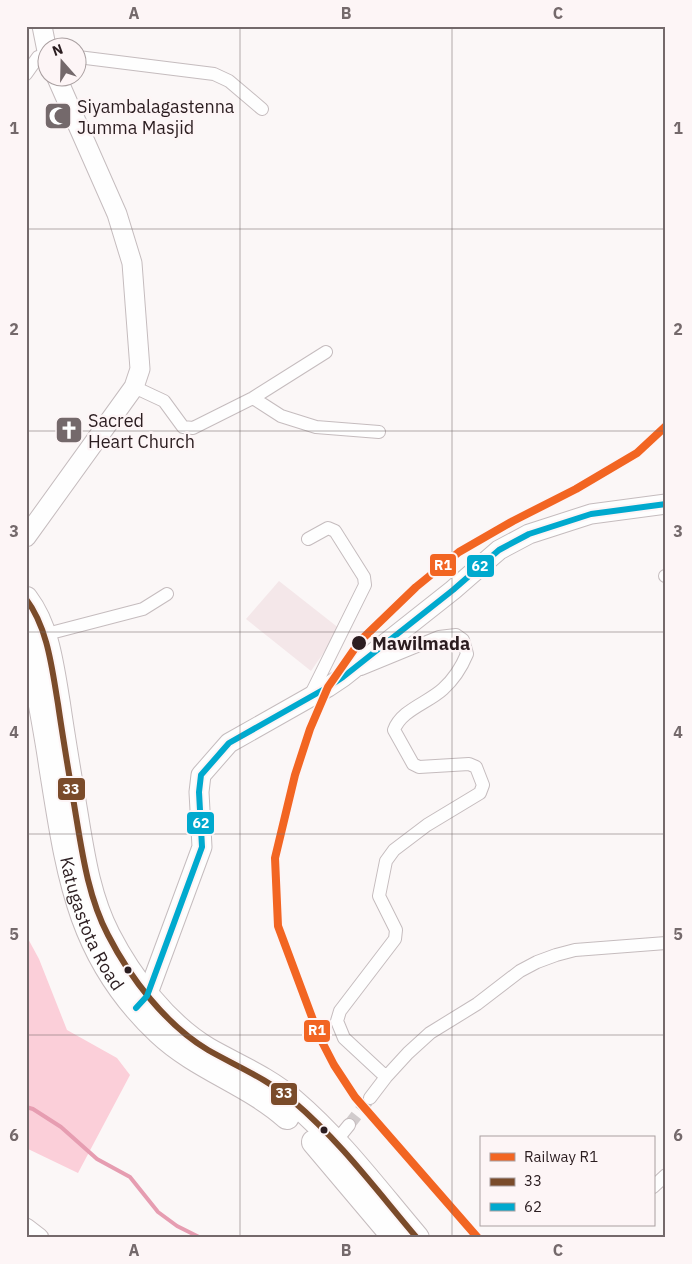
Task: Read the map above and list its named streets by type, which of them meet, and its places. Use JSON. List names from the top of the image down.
{
  "streets": {
    "highway": ["Katugastota Road"]
  },
  "places": {
    "mosque": ["Siyambalagastenna Jumma Masjid"],
    "church": ["Sacred Heart Church"],
    "other": ["Mawilmada"]
  },
  "lines": ["rail line R1", "transit line 62", "transit line 33"],
  "legend": ["Railway R1", "33", "62"],
  "north": "top",
  "grid": {
    "columns": ["A", "B", "C"],
    "rows": [
      "1",
      "2",
      "3",
      "4",
      "5",
      "6"
    ]
  }
}
